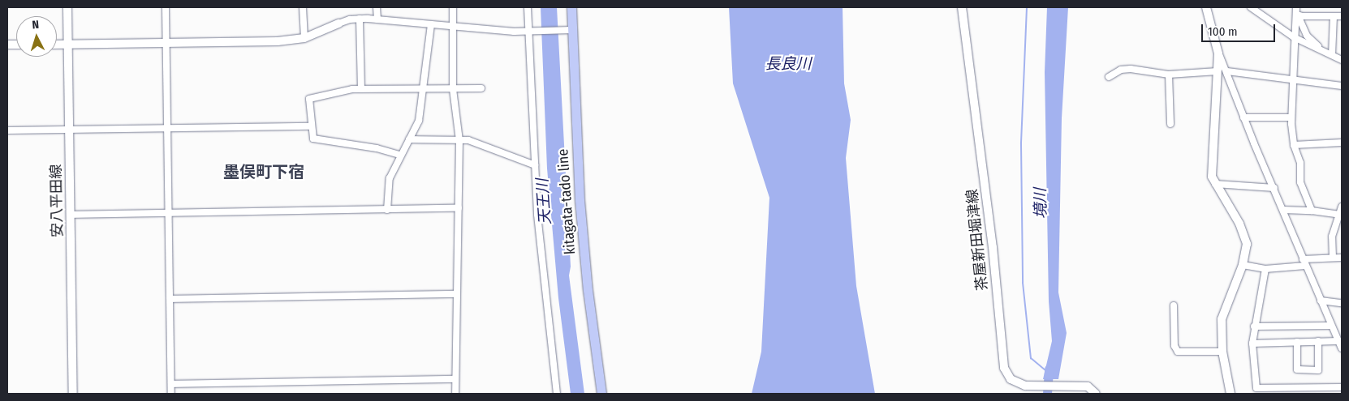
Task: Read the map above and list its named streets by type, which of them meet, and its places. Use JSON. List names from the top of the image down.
{
  "streets": {
    "main road": ["安八平田線", "kitagata-tado line", "茶屋新田堀津線"]
  },
  "districts": ["墨俣町下宿"],
  "water": ["長良川", "天王川", "境川"],
  "scale_bar": "100 m",
  "north": "top"
}
